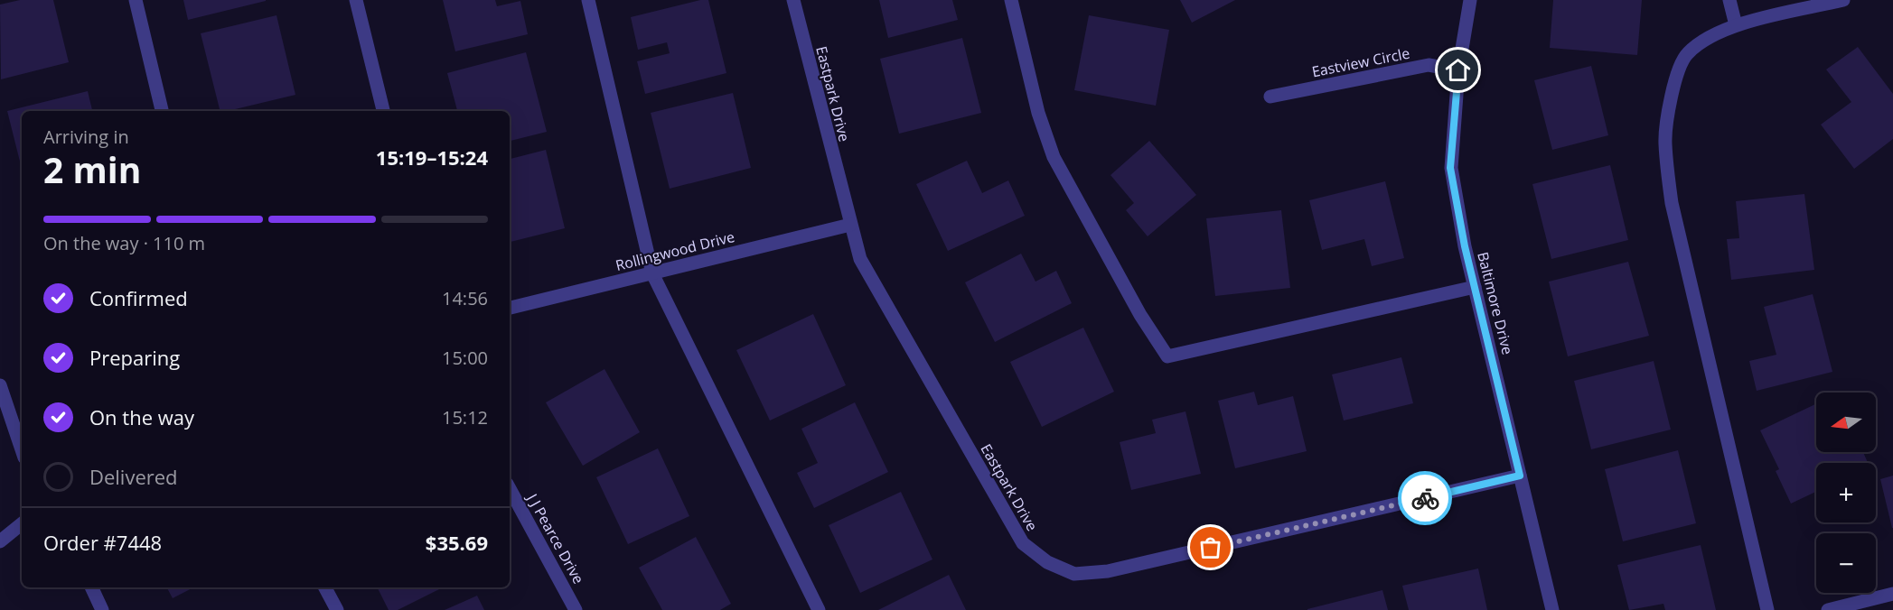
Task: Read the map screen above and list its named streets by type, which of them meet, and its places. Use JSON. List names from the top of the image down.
{
  "streets": {
    "street": [
      "Eastview Circle",
      "Eastpark Drive",
      "Rollingwood Drive",
      "Baltimore Drive",
      "J J Pearce Drive"
    ]
  },
  "crossings": [
    ["Eastview Circle", "Baltimore Drive"],
    ["Eastpark Drive", "Rollingwood Drive"],
    ["Eastpark Drive", "Baltimore Drive"]
  ],
  "north": "left",
  "page": {
    "heading": ["2 min", "Arriving in", "15:19–15:24"],
    "panel": ["Order #7448", "$35.69"],
    "bar": "On the way · 110 m",
    "list": [
      ["Confirmed", "14:56"],
      ["Preparing", "15:00"],
      ["On the way", "15:12"],
      "Delivered"
    ],
    "map_buttons": ["+", "−"]
  }
}
